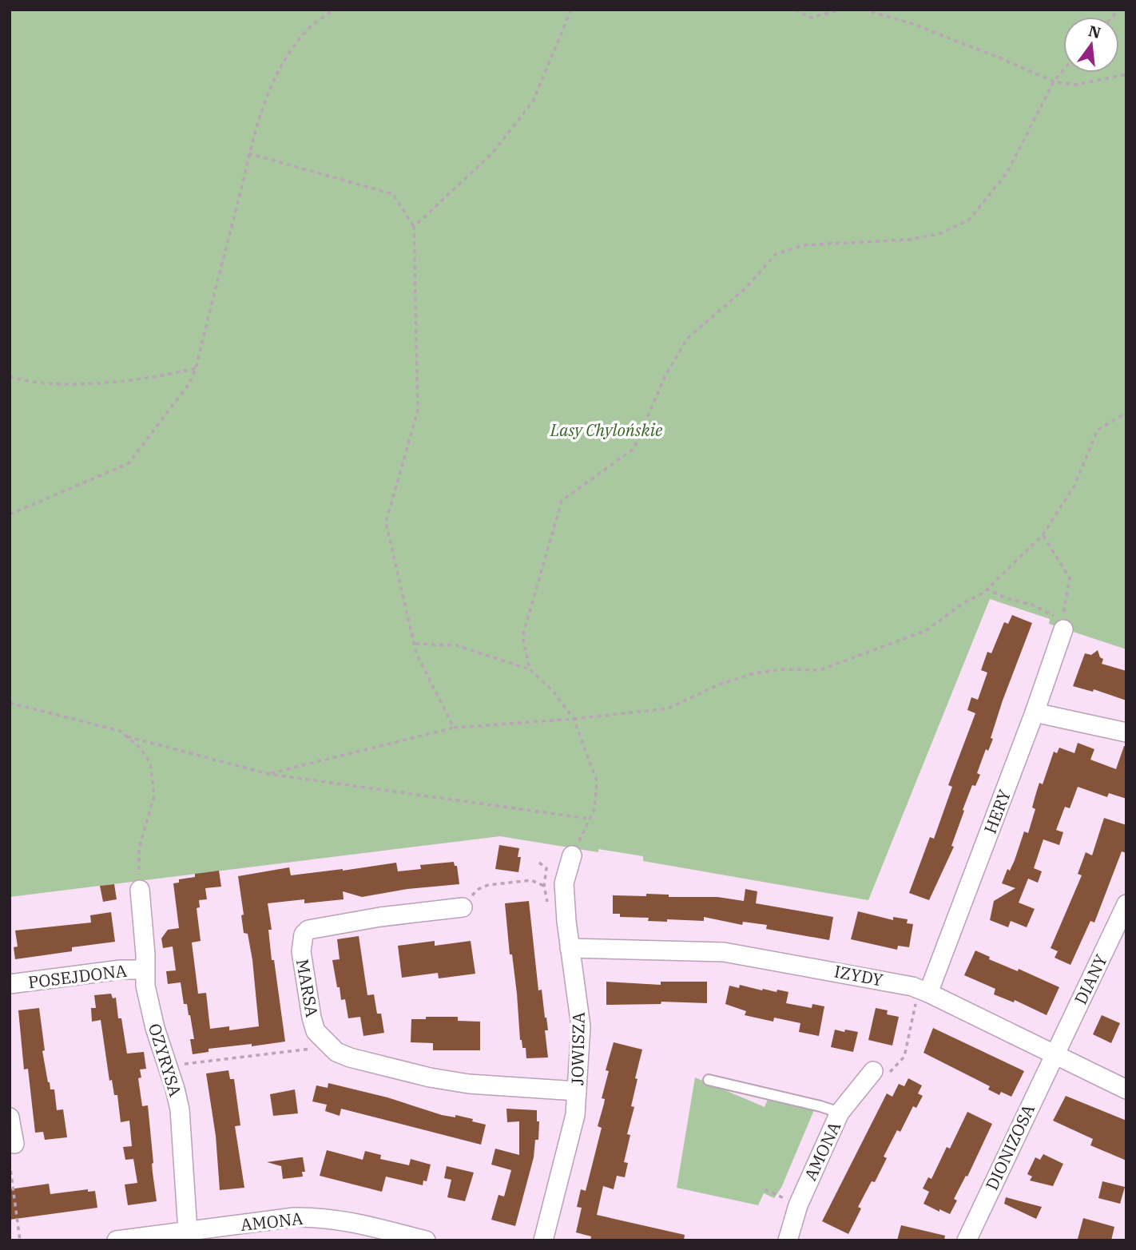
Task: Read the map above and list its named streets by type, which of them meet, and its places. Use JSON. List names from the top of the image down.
{
  "streets": {
    "street": [
      "HERY",
      "IZYDY",
      "POSEJDONA",
      "DIANY",
      "MARSA",
      "JOWISZA",
      "OZYRYSA",
      "DIONIZOSA",
      "AMONA"
    ]
  },
  "crossings": [
    ["HERY", "IZYDY"],
    ["IZYDY", "DIANY"],
    ["IZYDY", "JOWISZA"],
    ["IZYDY", "DIONIZOSA"],
    ["POSEJDONA", "OZYRYSA"],
    ["DIANY", "DIONIZOSA"],
    ["OZYRYSA", "AMONA"]
  ],
  "parks": ["Lasy Chylońskie"],
  "north": "top"
}
